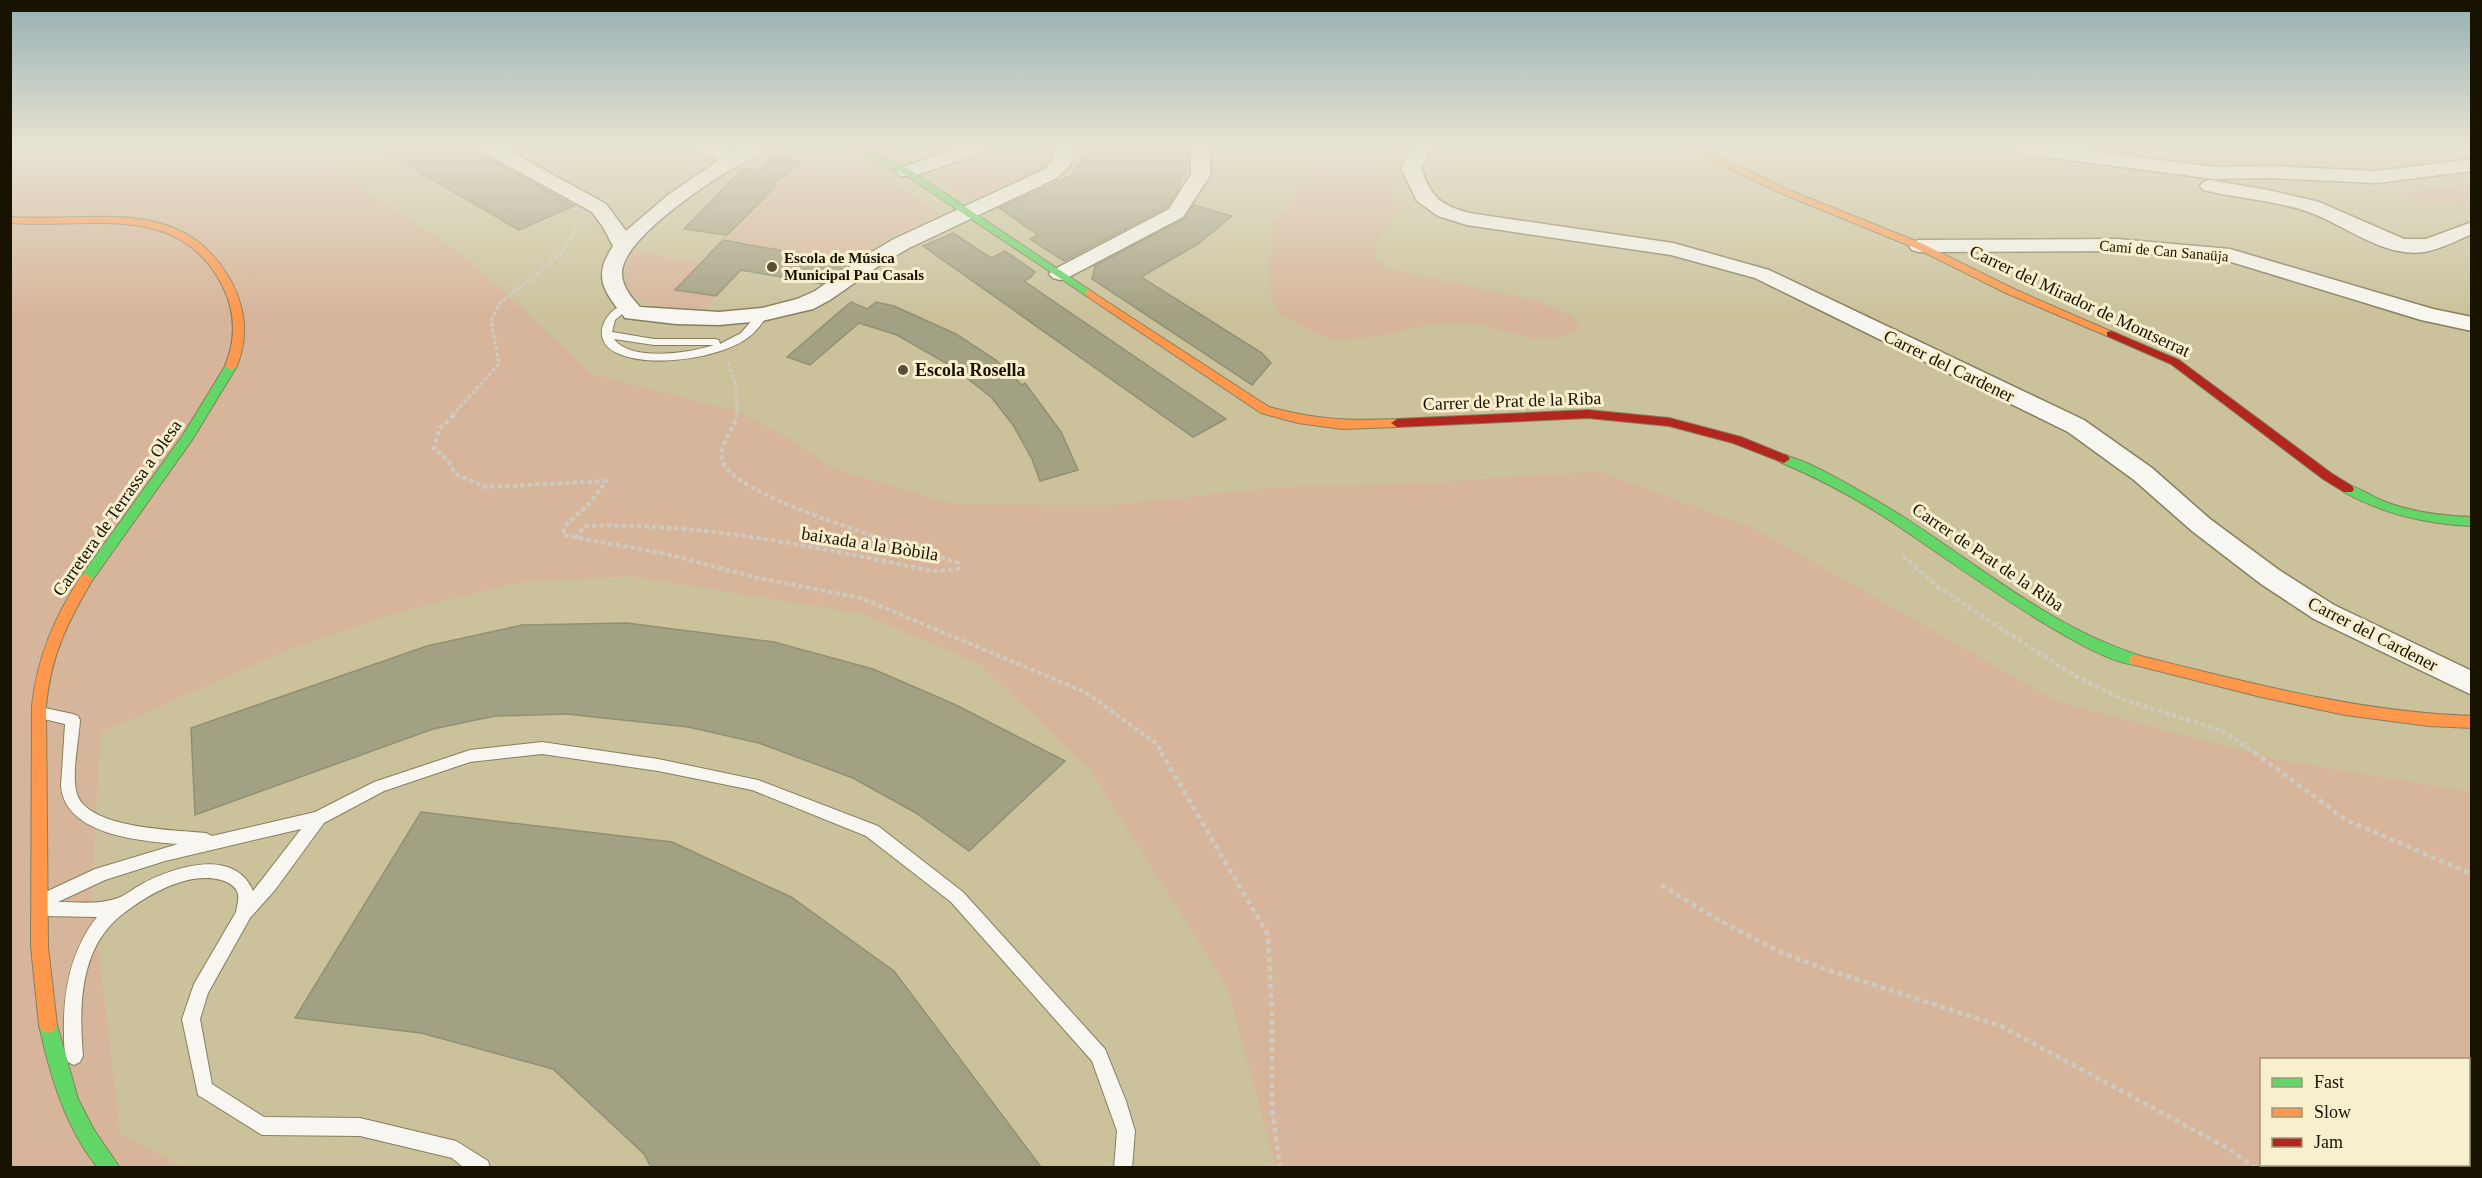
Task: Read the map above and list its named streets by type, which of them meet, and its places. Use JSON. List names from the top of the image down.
{
  "streets": {
    "street": [
      "Camí de Can Sanaüja",
      "Carrer del Mirador de Montserrat",
      "Carrer del Cardener",
      "Carrer de Prat de la Riba",
      "Carretera de Terrassa a Olesa"
    ],
    "path": ["baixada a la Bòbila"]
  },
  "crossings": [
    ["Camí de Can Sanaüja", "Carrer del Mirador de Montserrat"]
  ],
  "places": ["Escola de Música Municipal Pau Casals", "Escola Rosella"],
  "legend": ["Fast", "Slow", "Jam"]
}
